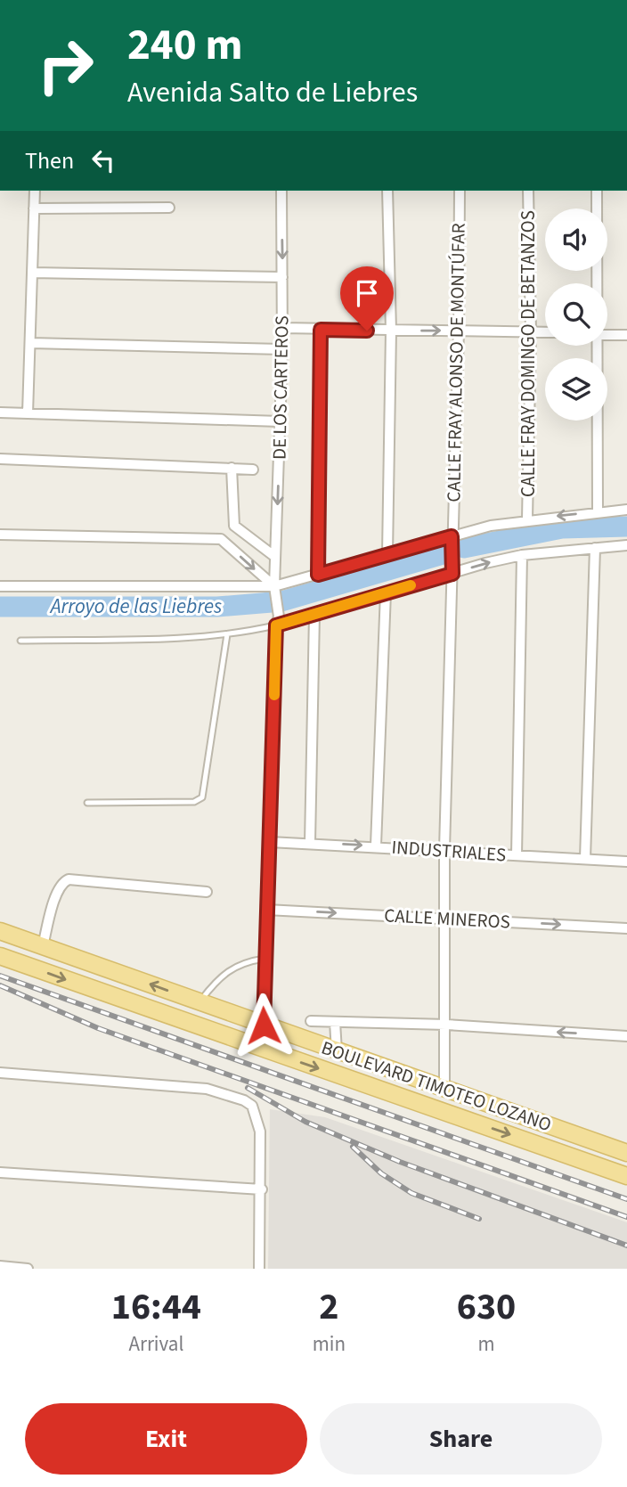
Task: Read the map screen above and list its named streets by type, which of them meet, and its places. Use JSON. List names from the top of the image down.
{
  "streets": {
    "main road": ["BOULEVARD TIMOTEO LOZANO"],
    "street": [
      "CALLE FRAY DOMINGO DE BETANZOS",
      "CALLE FRAY ALONSO DE MONTÚFAR",
      "DE LOS CARTEROS",
      "INDUSTRIALES",
      "CALLE MINEROS"
    ]
  },
  "crossings": [
    ["CALLE FRAY ALONSO DE MONTÚFAR", "INDUSTRIALES"],
    ["CALLE FRAY ALONSO DE MONTÚFAR", "CALLE MINEROS"],
    ["CALLE FRAY ALONSO DE MONTÚFAR", "BOULEVARD TIMOTEO LOZANO"],
    ["DE LOS CARTEROS", "INDUSTRIALES"],
    ["DE LOS CARTEROS", "CALLE MINEROS"],
    ["DE LOS CARTEROS", "BOULEVARD TIMOTEO LOZANO"]
  ],
  "one_way": ["CALLE MINEROS"],
  "water": ["Arroyo de las Liebres"],
  "page": {
    "turn": ["240 m", "Avenida Salto de Liebres"],
    "then": "Then",
    "eta": [
      "16:44",
      "Arrival",
      "2",
      "min",
      "630",
      "m"
    ],
    "buttons": ["Exit", "Share"]
  }
}
